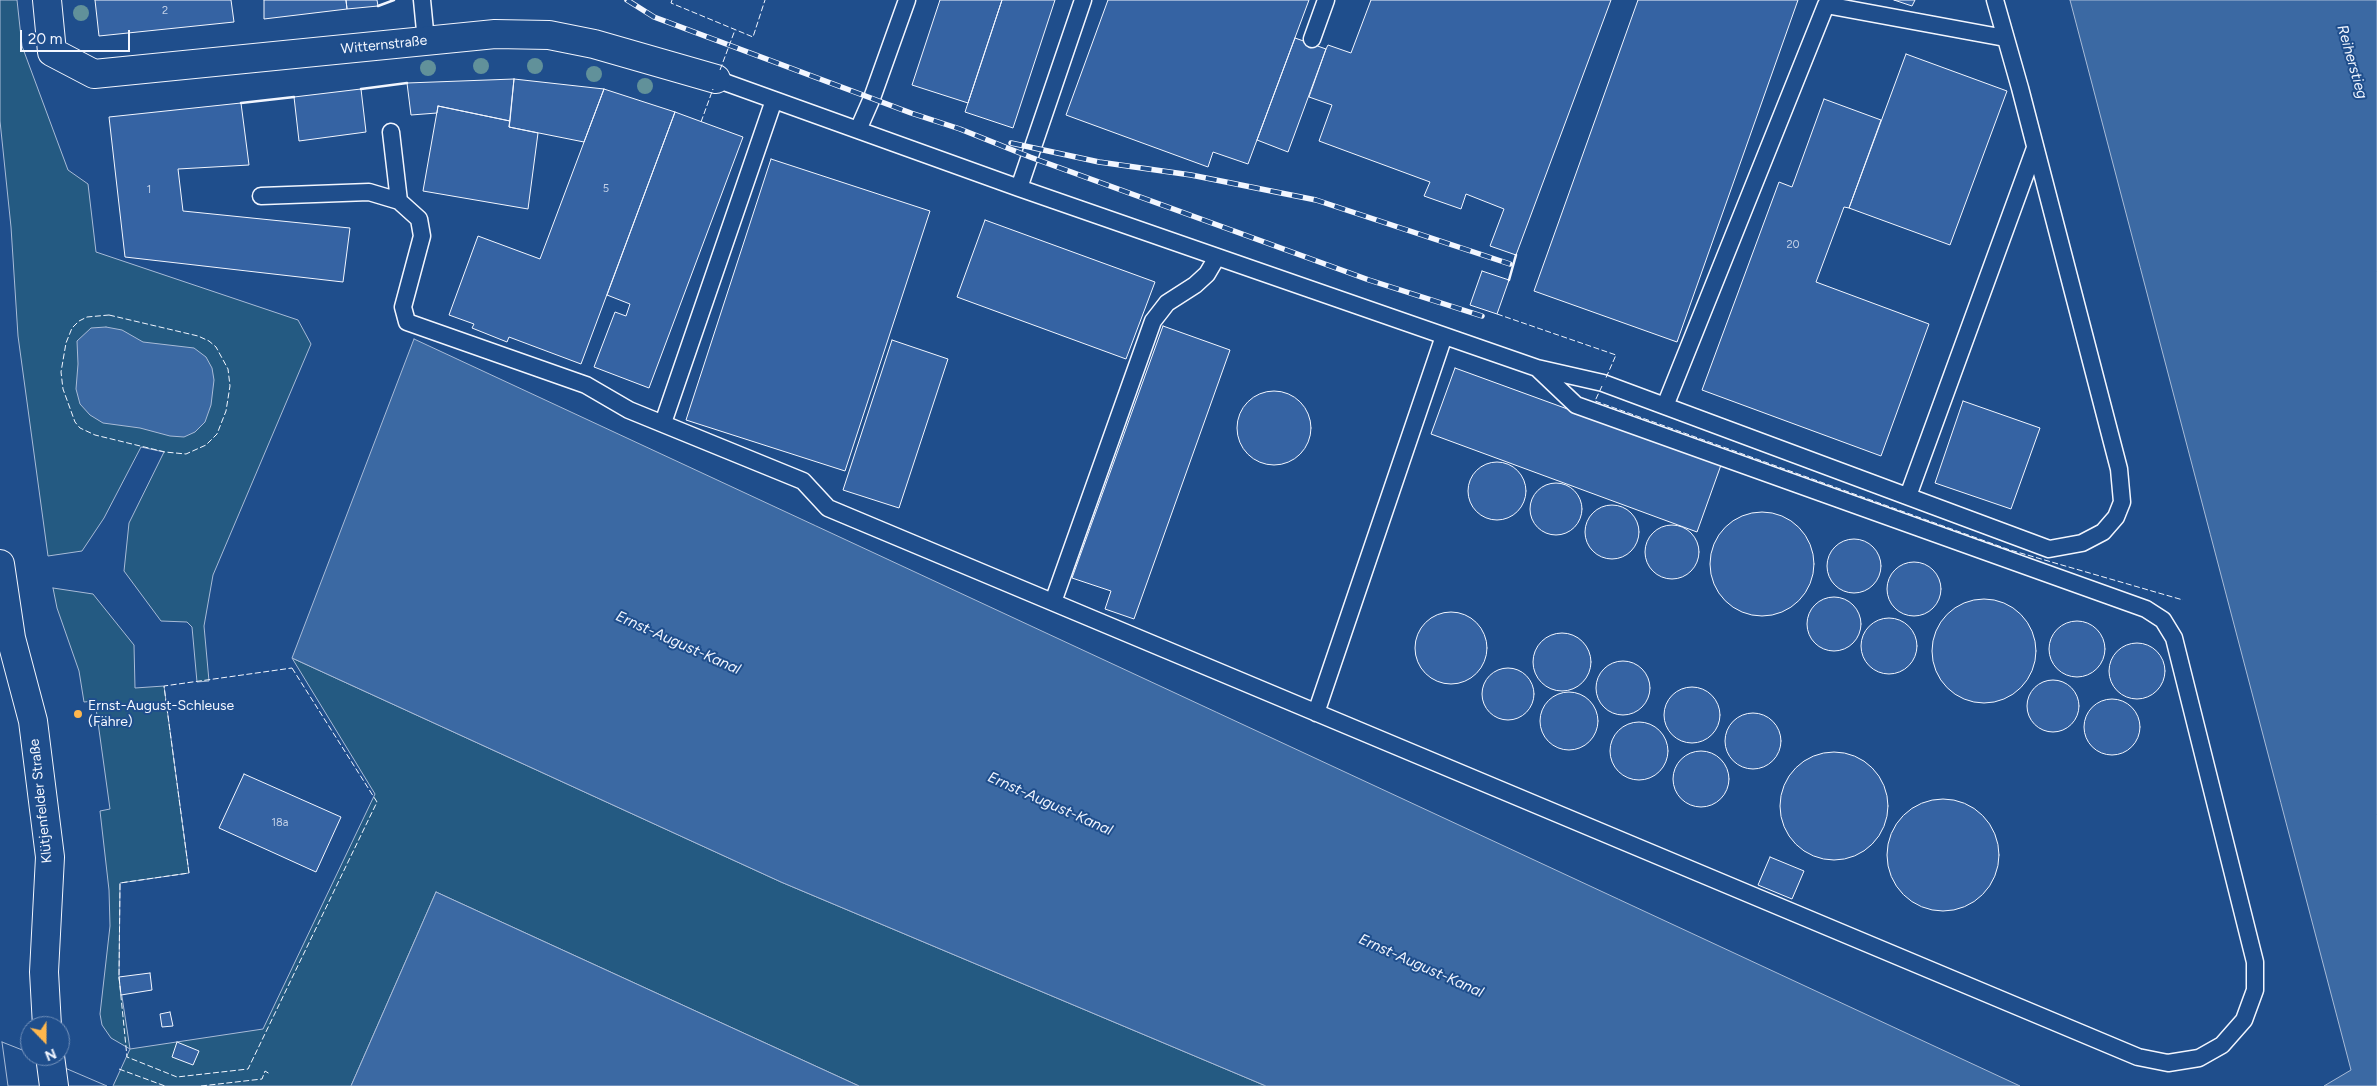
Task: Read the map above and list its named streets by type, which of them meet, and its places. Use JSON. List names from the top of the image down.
{
  "streets": {
    "street": ["Witternstraße", "Klütjenfelder Straße"]
  },
  "water": ["Reiherstieg", "Ernst-August-Kanal"],
  "places": ["Ernst-August-Schleuse (Fähre)"],
  "house_numbers": [
    "2",
    "5",
    "1",
    "20",
    "18a"
  ],
  "scale_bar": "20 m",
  "north": "bottom"
}
